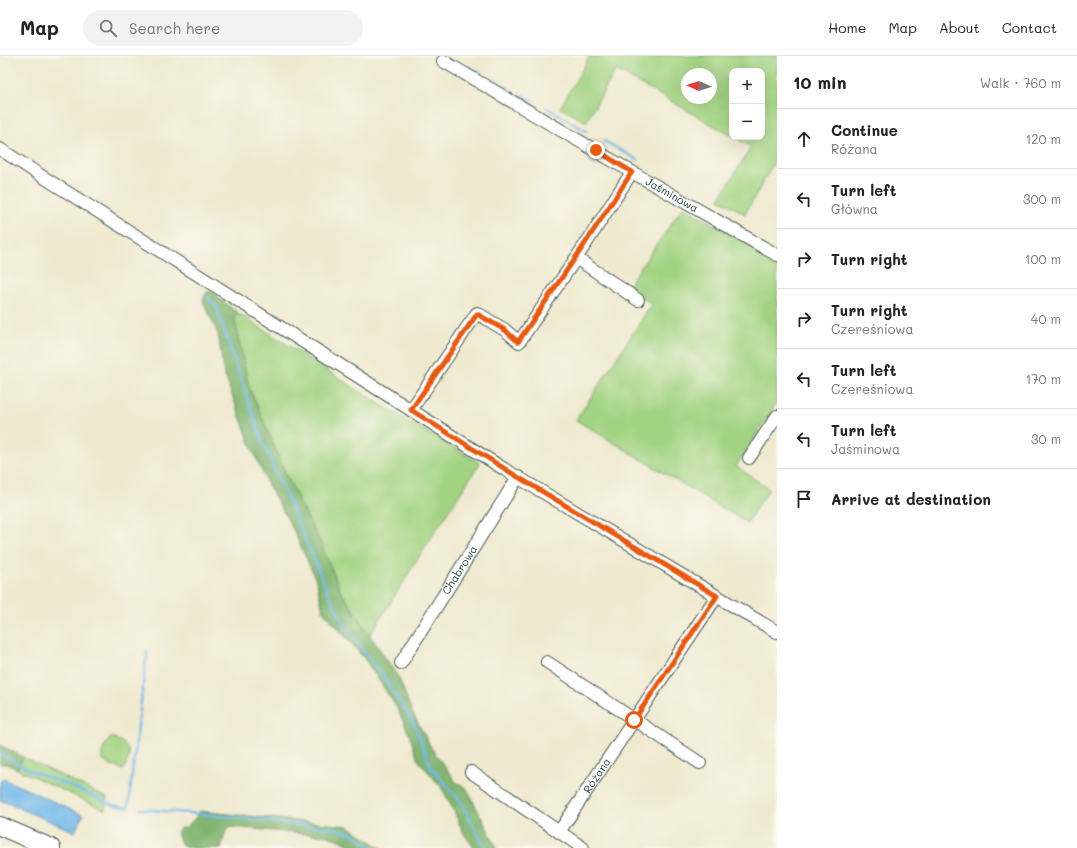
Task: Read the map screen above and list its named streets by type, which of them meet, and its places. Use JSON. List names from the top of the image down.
{
  "streets": {
    "street": ["Jaśminowa", "Chabrowa", "Różana"]
  },
  "north": "left",
  "page": {
    "header": "Map",
    "search": "Search here",
    "nav": [
      "Home",
      "Map",
      "About",
      "Contact"
    ],
    "heading": ["10 min", "Walk · 760 m"],
    "map_buttons": ["+", "−"],
    "list": [
      ["Continue", "Różana", "120 m"],
      ["Turn left", "Główna", "300 m"],
      ["Turn right", "100 m"],
      ["Turn right", "Czereśniowa", "40 m"],
      ["Turn left", "Czereśniowa", "170 m"],
      ["Turn left", "Jaśminowa", "30 m"],
      "Arrive at destination"
    ]
  }
}
